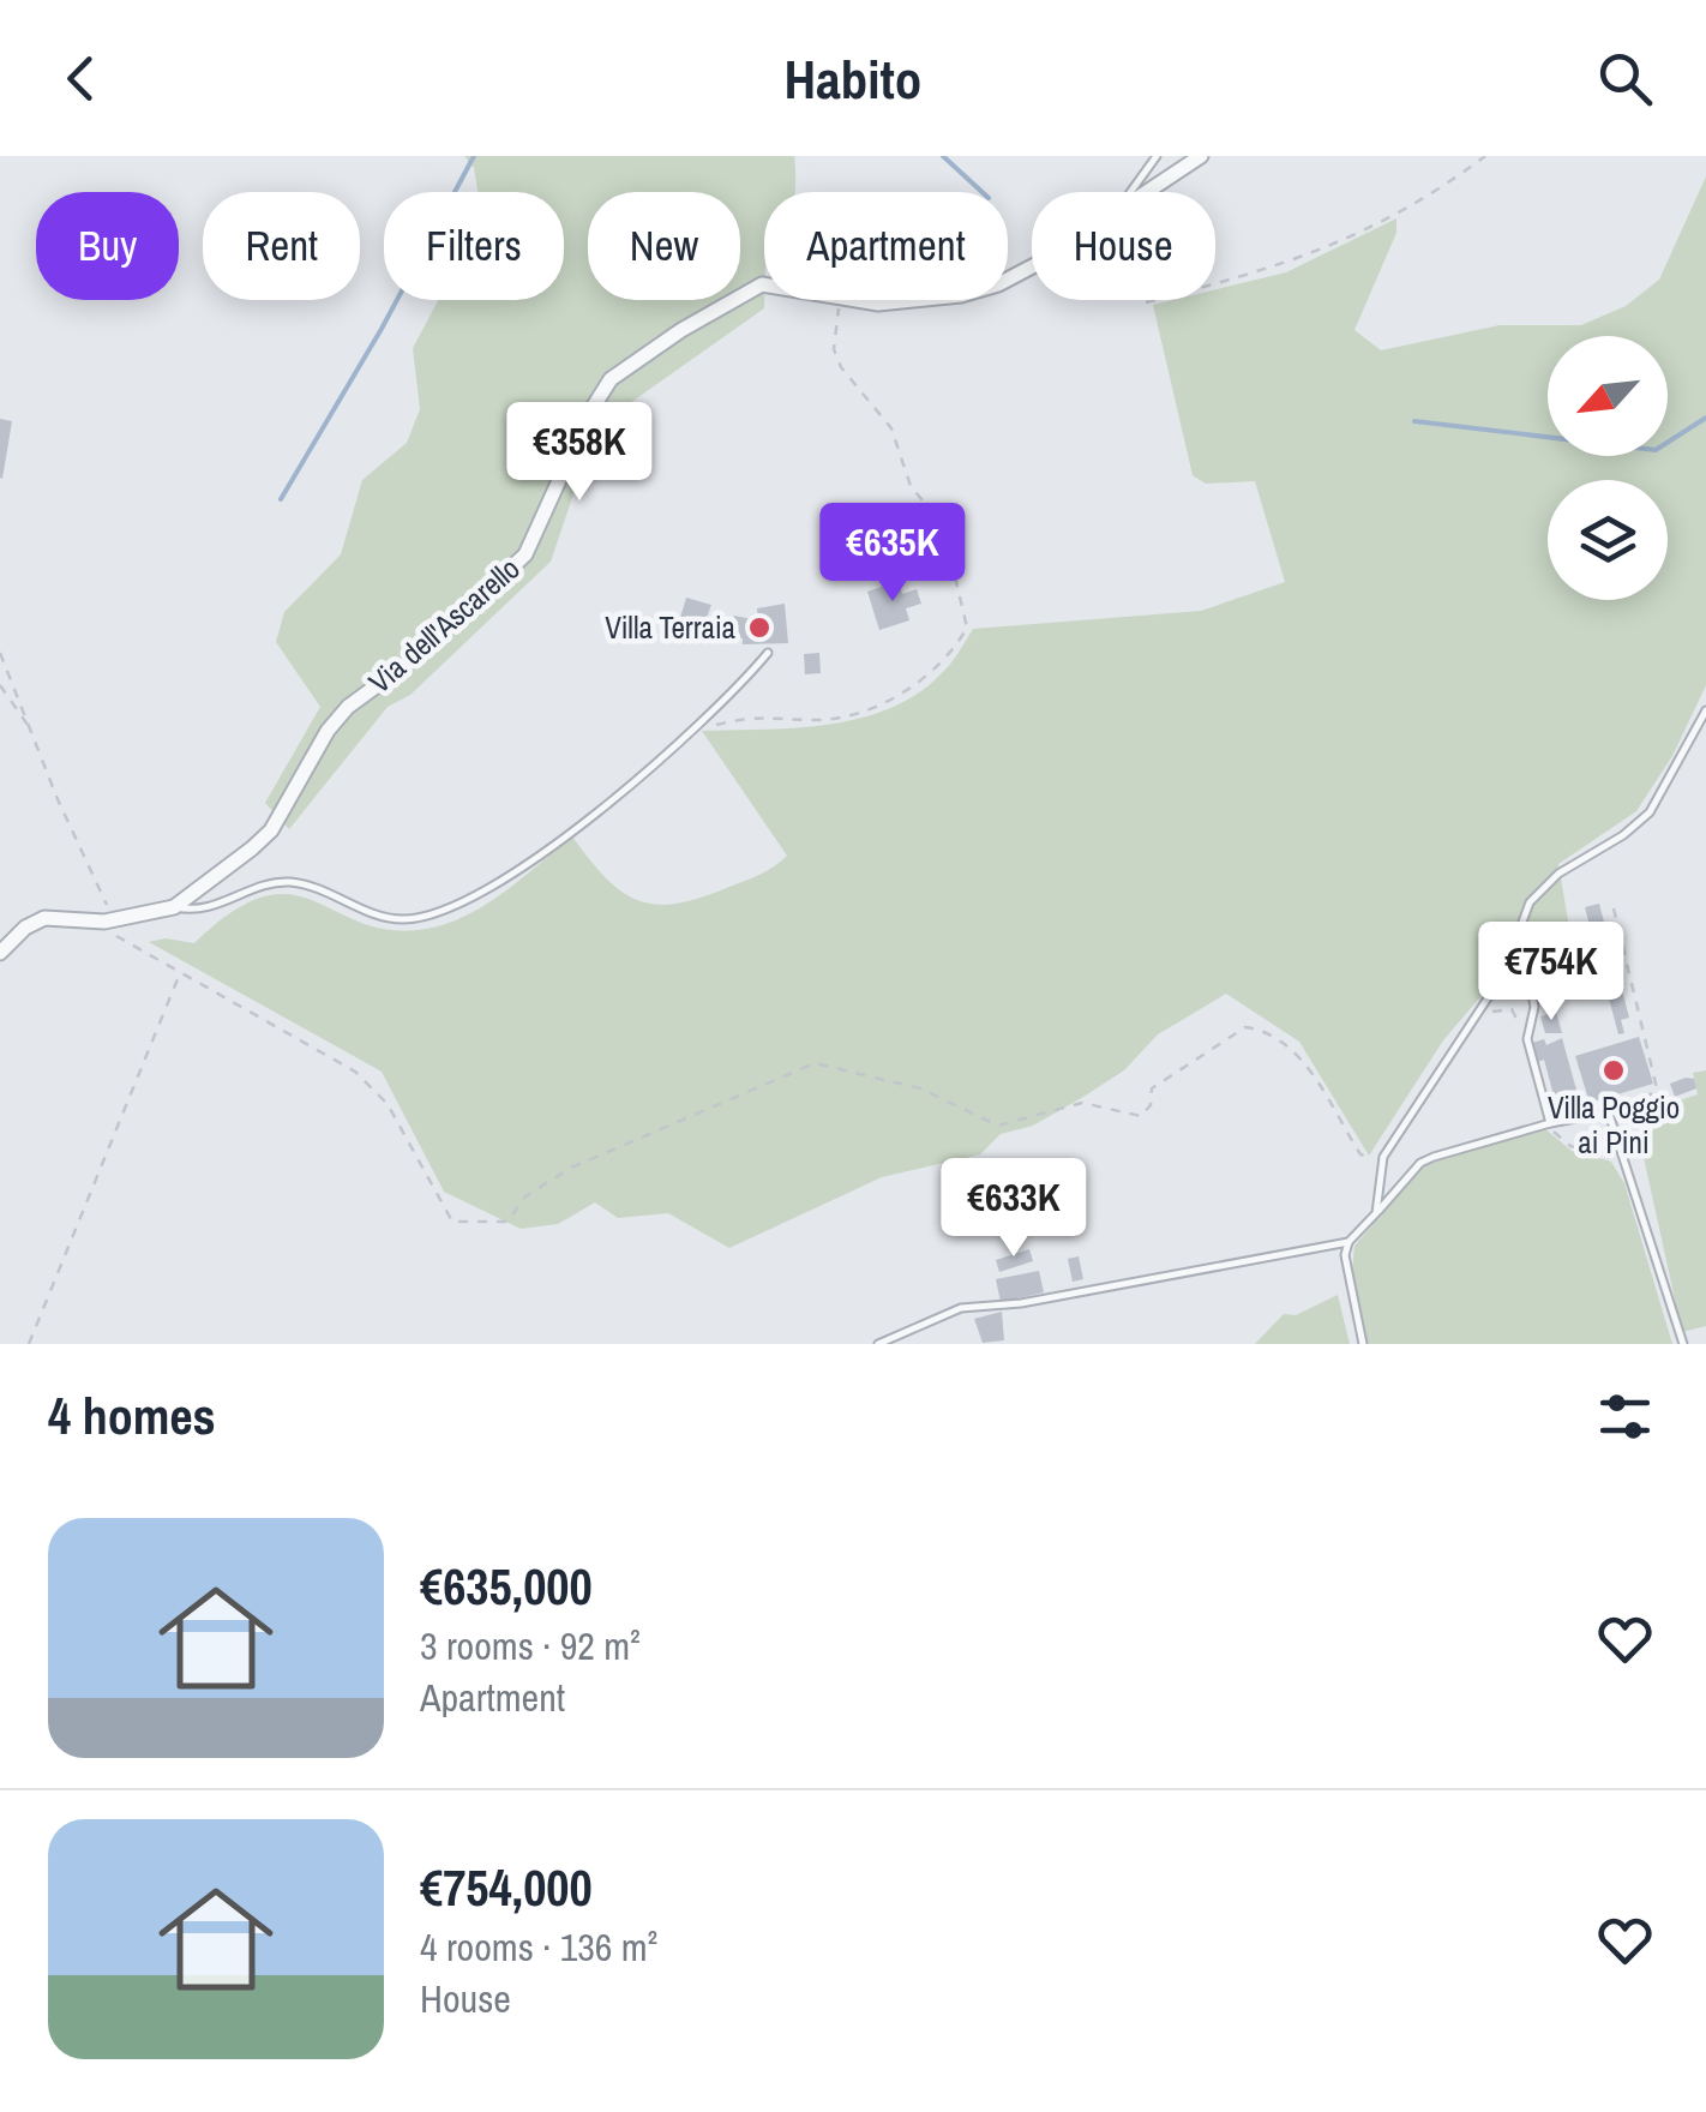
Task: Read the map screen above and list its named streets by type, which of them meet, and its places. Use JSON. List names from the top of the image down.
{
  "streets": {
    "street": ["Via dell'Ascarello"]
  },
  "places": ["Villa Terraia", "Villa Poggio ai Pini"],
  "north": "bottom left",
  "page": {
    "header": "Habito",
    "chip": [
      "Buy",
      "Rent",
      "Filters",
      "New",
      "Apartment",
      "House"
    ],
    "price": [
      "€358K",
      "€635K",
      "€754K",
      "€633K"
    ],
    "heading": "4 homes",
    "list": [
      {
        "name": "€635,000",
        "note": "3 rooms · 92 m² · Apartment"
      },
      {
        "name": "€754,000",
        "note": "4 rooms · 136 m² · House"
      }
    ]
  }
}
